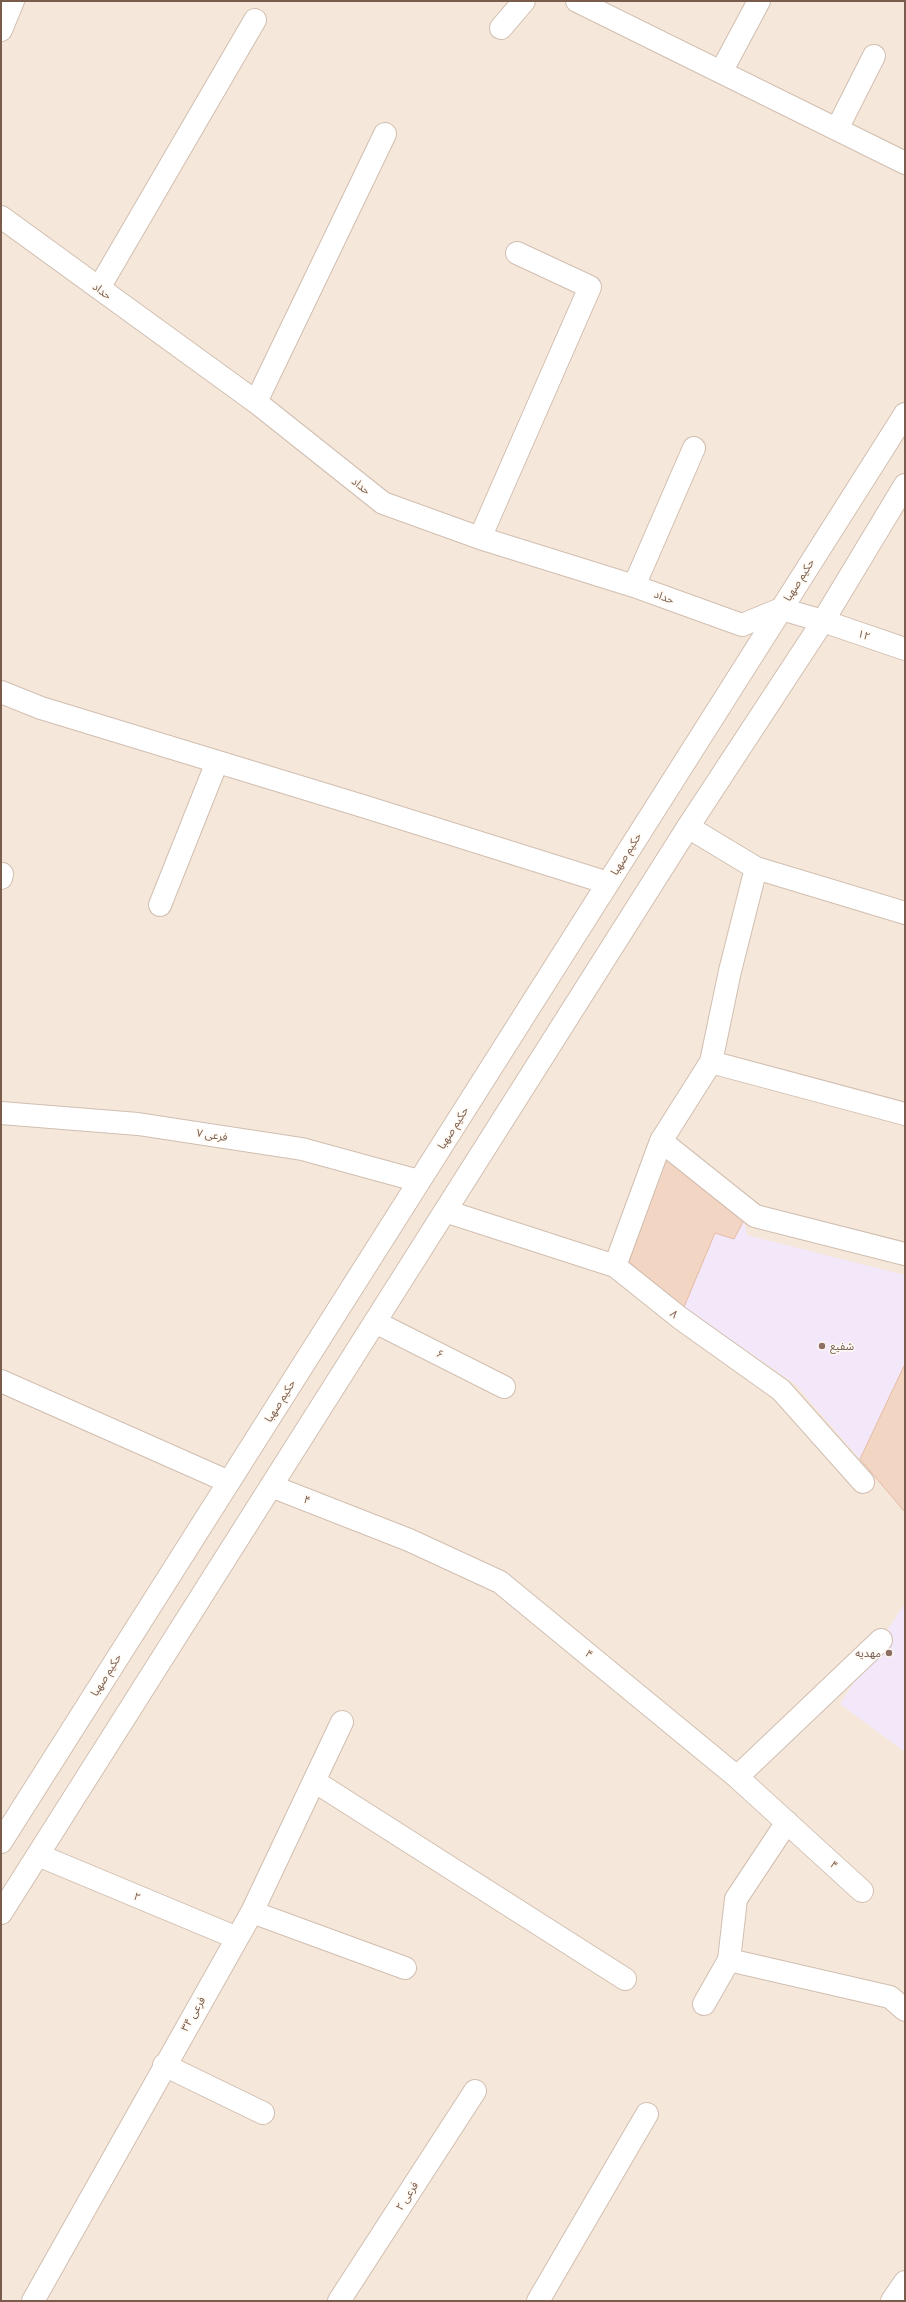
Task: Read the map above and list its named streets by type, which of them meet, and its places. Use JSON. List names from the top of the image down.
{
  "streets": {
    "street": [
      "حداد",
      "حکیم صهبا",
      "۱۲",
      "فرعی ۷",
      "۸",
      "۶",
      "۴",
      "۲",
      "فرعی ۳۴",
      "فرعی ۲"
    ]
  },
  "crossings": [
    ["حداد", "حکیم صهبا"],
    ["حداد", "۱۲"],
    ["حکیم صهبا", "۱۲"],
    ["حکیم صهبا", "فرعی ۷"],
    ["۲", "فرعی ۳۴"]
  ],
  "places": ["شفیع", "مهدیه"]
}
